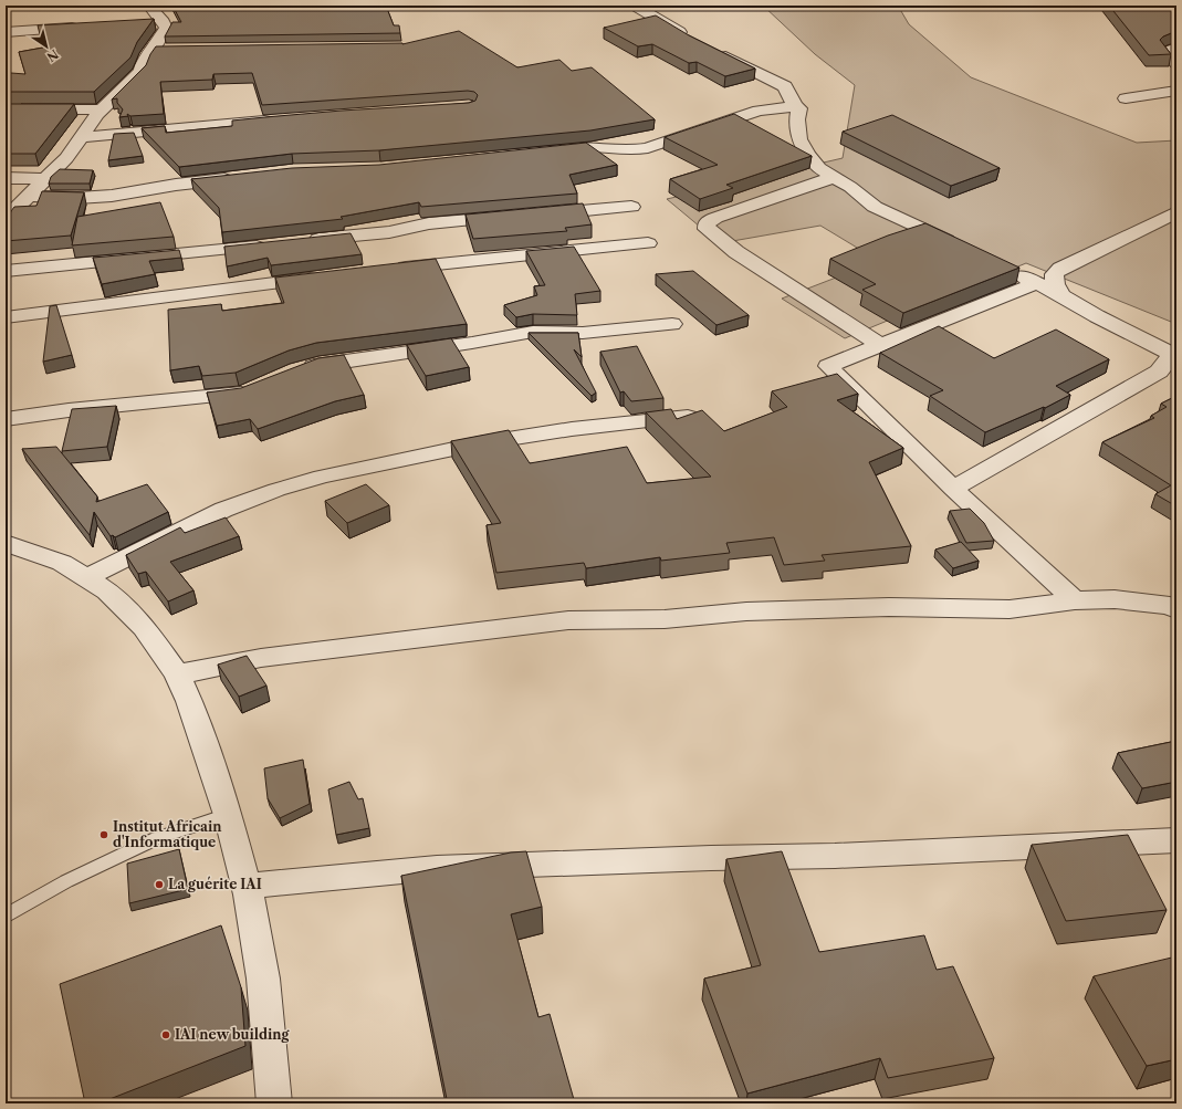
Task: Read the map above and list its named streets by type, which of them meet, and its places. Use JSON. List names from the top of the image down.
{
  "places": ["Institut Africain d'Informatique", "La guérite IAI", "IAI new building"],
  "north": "bottom right"
}
